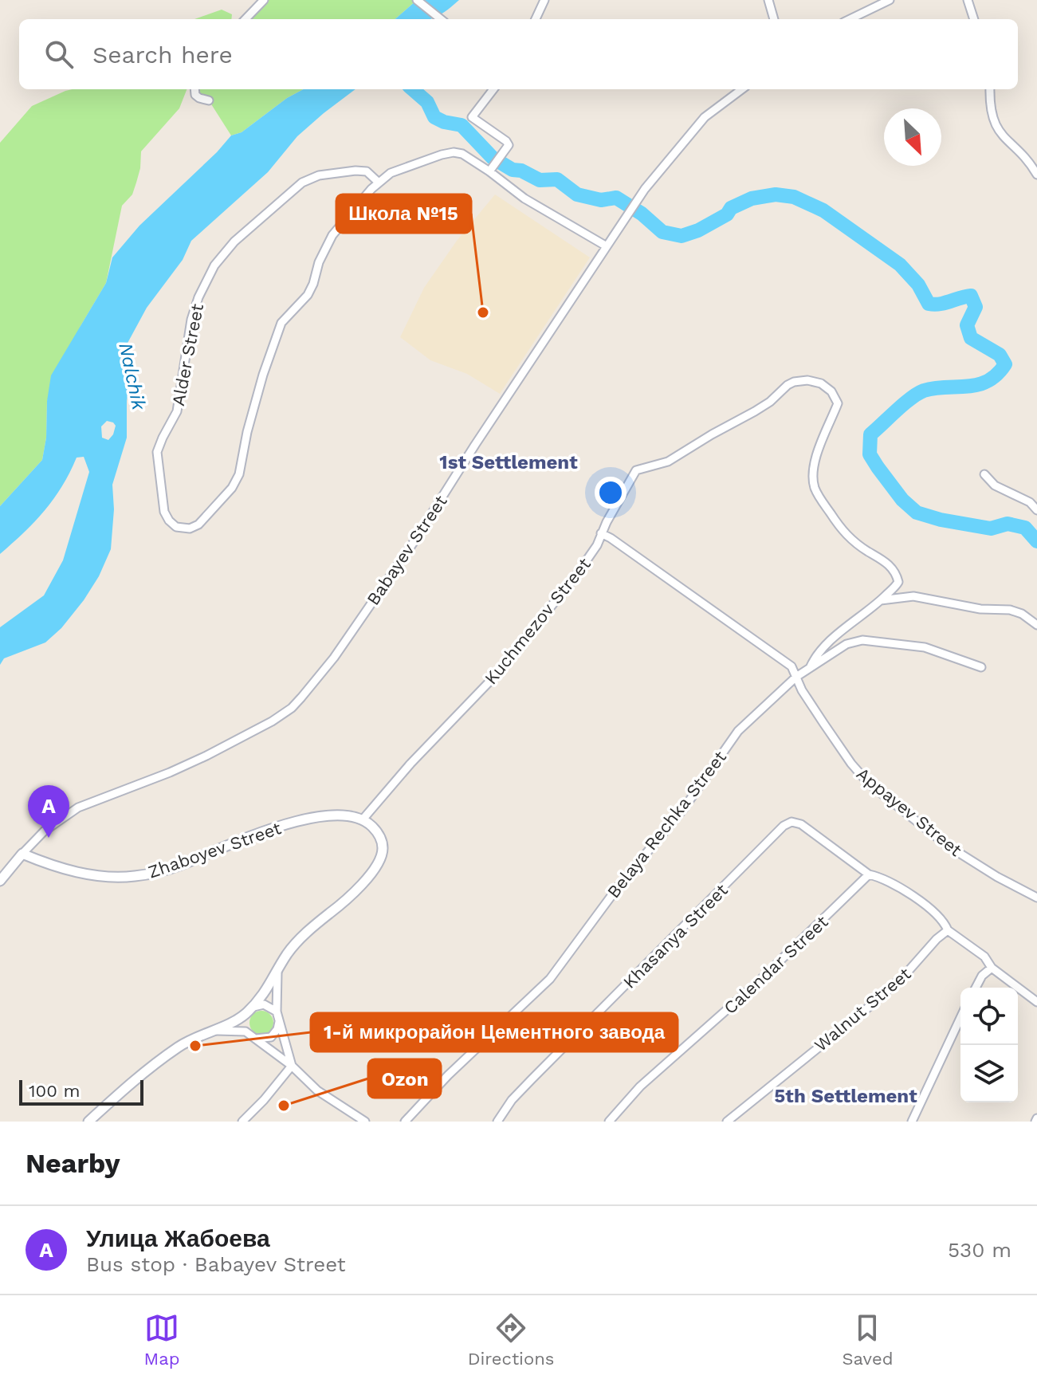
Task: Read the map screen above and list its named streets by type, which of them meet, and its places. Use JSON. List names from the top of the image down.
{
  "streets": {
    "street": [
      "Alder Street",
      "Babayev Street",
      "Kuchmezov Street",
      "Appayev Street",
      "Belaya Rechka Street",
      "Zhaboyev Street",
      "Khasanya Street",
      "Calendar Street",
      "Walnut Street"
    ]
  },
  "crossings": [
    ["Alder Street", "Babayev Street"],
    ["Babayev Street", "Zhaboyev Street"],
    ["Kuchmezov Street", "Appayev Street"],
    ["Kuchmezov Street", "Belaya Rechka Street"],
    ["Kuchmezov Street", "Zhaboyev Street"],
    ["Appayev Street", "Belaya Rechka Street"],
    ["Khasanya Street", "Calendar Street"]
  ],
  "districts": ["1st Settlement", "5th Settlement"],
  "water": ["Nalchik"],
  "places": ["Школа №15", "1-й микрорайон Цементного завода", "Ozon"],
  "scale_bar": "100 m",
  "north": "bottom right",
  "page": {
    "search": "Search here",
    "pins": "A",
    "scale": "100 m",
    "heading": "Nearby",
    "list": [
      {
        "mark": "A",
        "name": "Улица Жабоева",
        "note": "Bus stop · Babayev Street",
        "value": "530 m"
      }
    ],
    "nav": ["Map", "Directions", "Saved"]
  }
}
